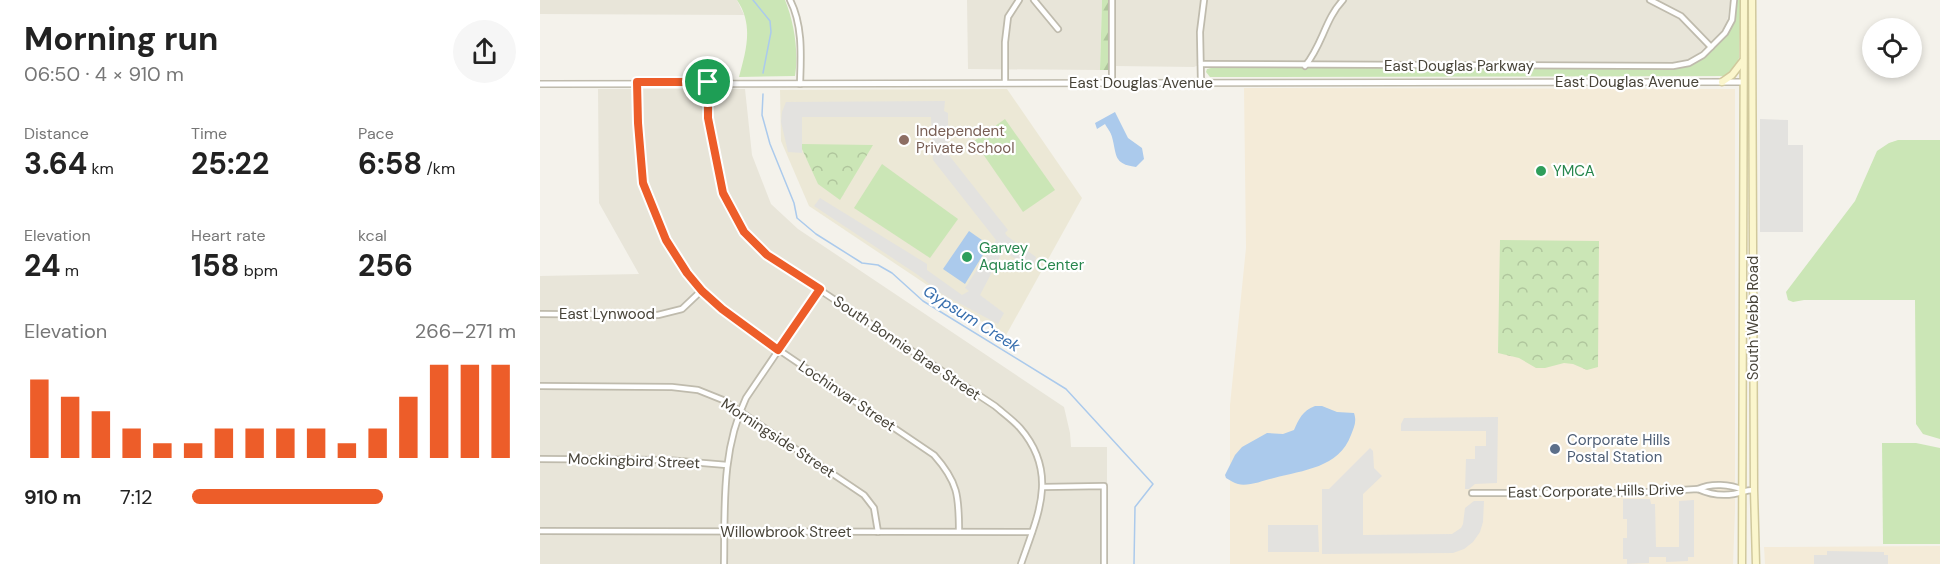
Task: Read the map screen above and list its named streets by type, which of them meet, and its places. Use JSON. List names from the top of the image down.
{
  "streets": {
    "main road": ["South Webb Road"],
    "street": [
      "East Douglas Parkway",
      "East Douglas Avenue",
      "East Lynwood",
      "South Bonnie Brae Street",
      "Lochinvar Street",
      "Morningside Street",
      "Mockingbird Street",
      "East Corporate Hills Drive",
      "Willowbrook Street"
    ]
  },
  "crossings": [
    ["East Douglas Avenue", "South Webb Road"],
    ["East Douglas Avenue", "South Bonnie Brae Street"],
    ["East Douglas Avenue", "Lochinvar Street"],
    ["East Lynwood", "Lochinvar Street"],
    ["South Webb Road", "East Corporate Hills Drive"],
    ["South Bonnie Brae Street", "Willowbrook Street"],
    ["Lochinvar Street", "Willowbrook Street"],
    ["Morningside Street", "Willowbrook Street"]
  ],
  "water": ["Gypsum Creek"],
  "places": [
    "Independent Private School",
    "YMCA",
    "Garvey Aquatic Center",
    "Corporate Hills Postal Station"
  ],
  "page": {
    "heading": ["Morning run", "06:50 · 4 × 910 m"],
    "stats": [
      ["Distance", "3.64 km"],
      ["Time", "25:22"],
      ["Pace", "6:58 /km"],
      ["Elevation", "24 m"],
      ["Heart rate", "158 bpm"],
      ["kcal", "256"]
    ],
    "chart": ["Elevation", "266–271 m"],
    "list": [
      {
        "name": "910 m",
        "note": "7:12"
      }
    ]
  }
}
